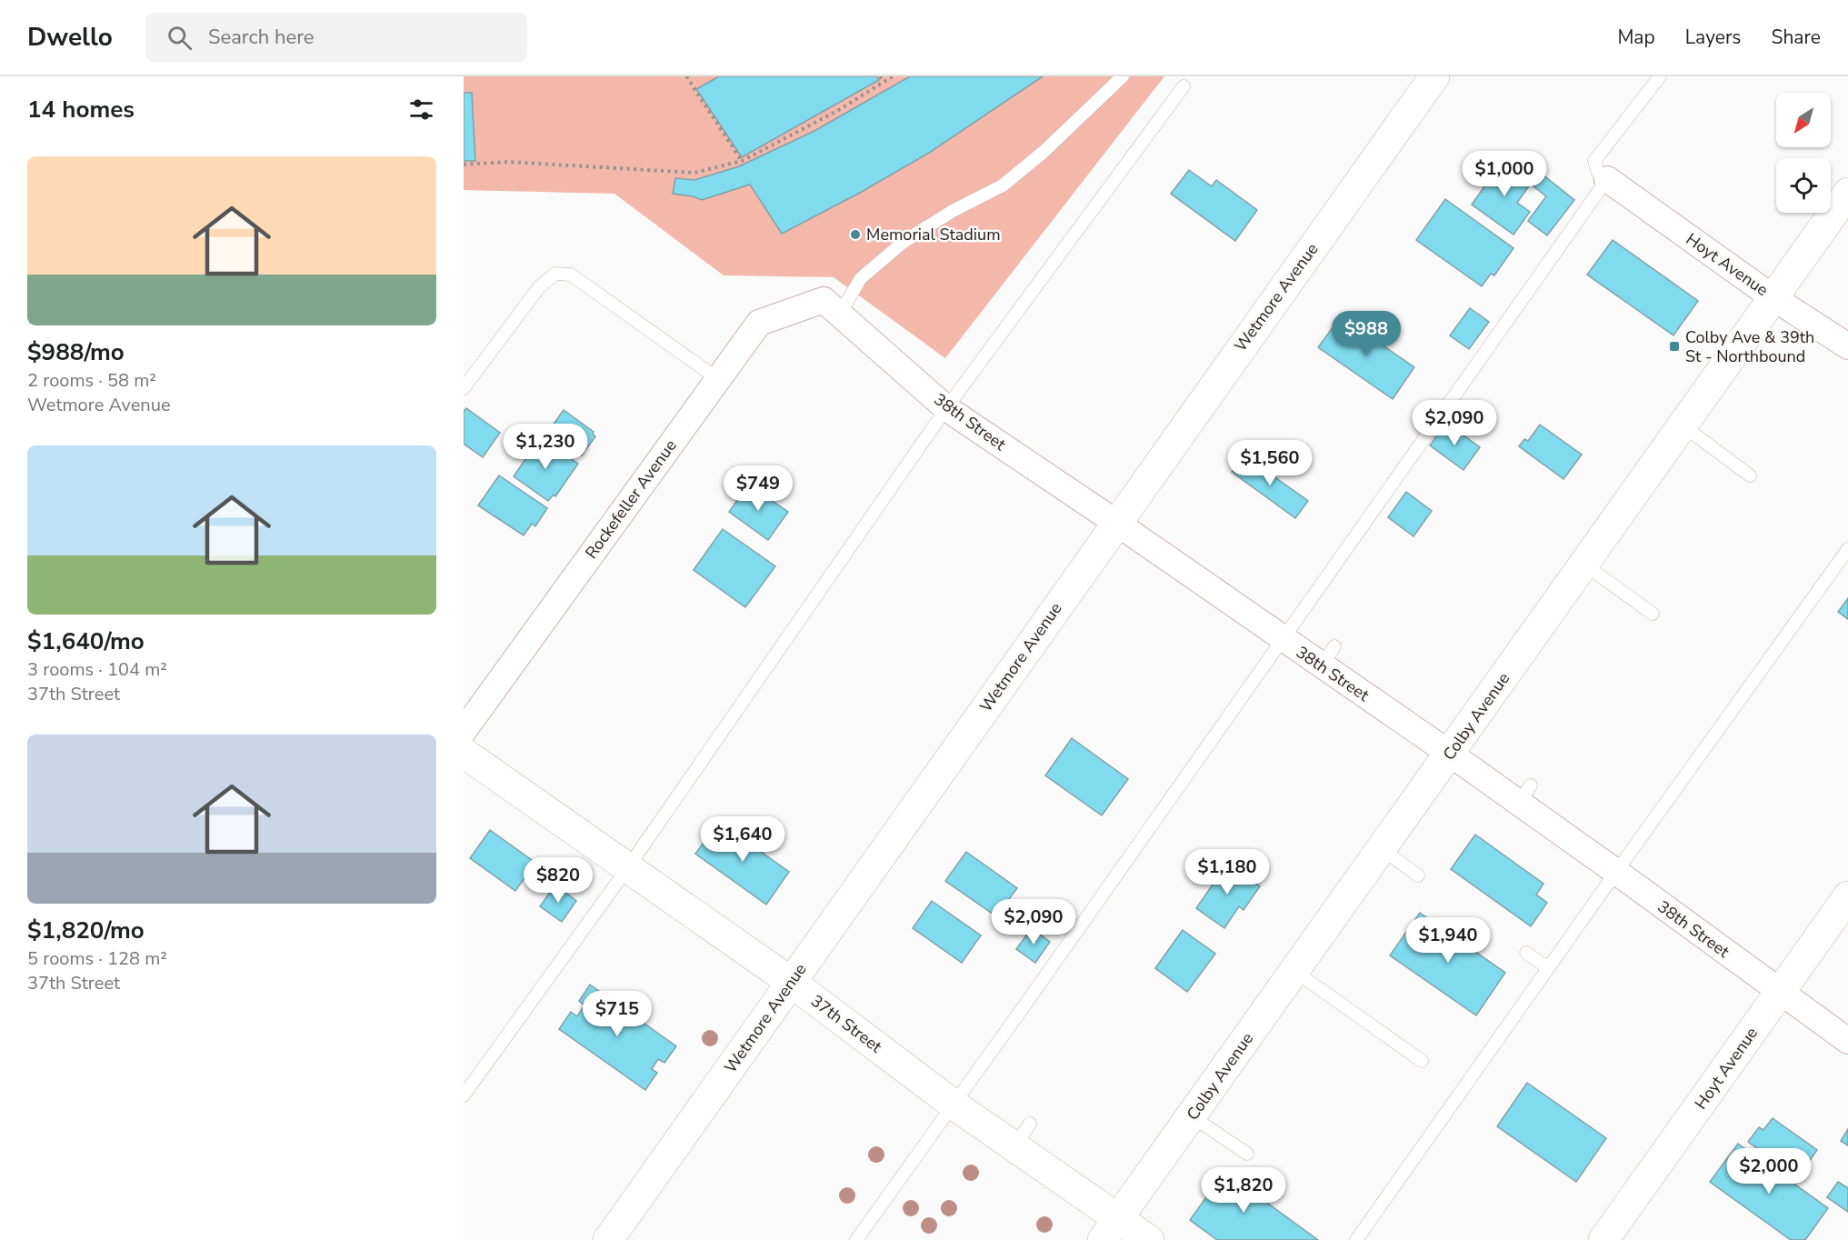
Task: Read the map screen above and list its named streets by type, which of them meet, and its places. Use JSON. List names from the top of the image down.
{
  "streets": {
    "street": [
      "Hoyt Avenue",
      "Wetmore Avenue",
      "38th Street",
      "Rockefeller Avenue",
      "Colby Avenue",
      "37th Street"
    ]
  },
  "crossings": [
    ["Hoyt Avenue", "38th Street"],
    ["Hoyt Avenue", "Colby Avenue"],
    ["Wetmore Avenue", "38th Street"],
    ["Wetmore Avenue", "37th Street"],
    ["38th Street", "Rockefeller Avenue"],
    ["38th Street", "Colby Avenue"],
    ["Colby Avenue", "37th Street"]
  ],
  "places": {
    "other": ["Memorial Stadium"],
    "transit": ["Colby Ave & 39th St - Northbound"]
  },
  "north": "bottom left",
  "page": {
    "header": "Dwello",
    "search": "Search here",
    "nav": ["Map", "Layers", "Share"],
    "heading": "14 homes",
    "list": [
      {
        "name": "$988/mo",
        "note": "2 rooms · 58 m² · Wetmore Avenue"
      },
      {
        "name": "$1,640/mo",
        "note": "3 rooms · 104 m² · 37th Street"
      },
      {
        "name": "$1,820/mo",
        "note": "5 rooms · 128 m² · 37th Street"
      }
    ],
    "price": [
      "$1,000",
      "$988",
      "$2,090",
      "$1,230",
      "$1,560",
      "$749",
      "$1,640",
      "$1,180",
      "$820",
      "$2,090",
      "$1,940",
      "$715",
      "$2,000",
      "$1,820"
    ]
  }
}
